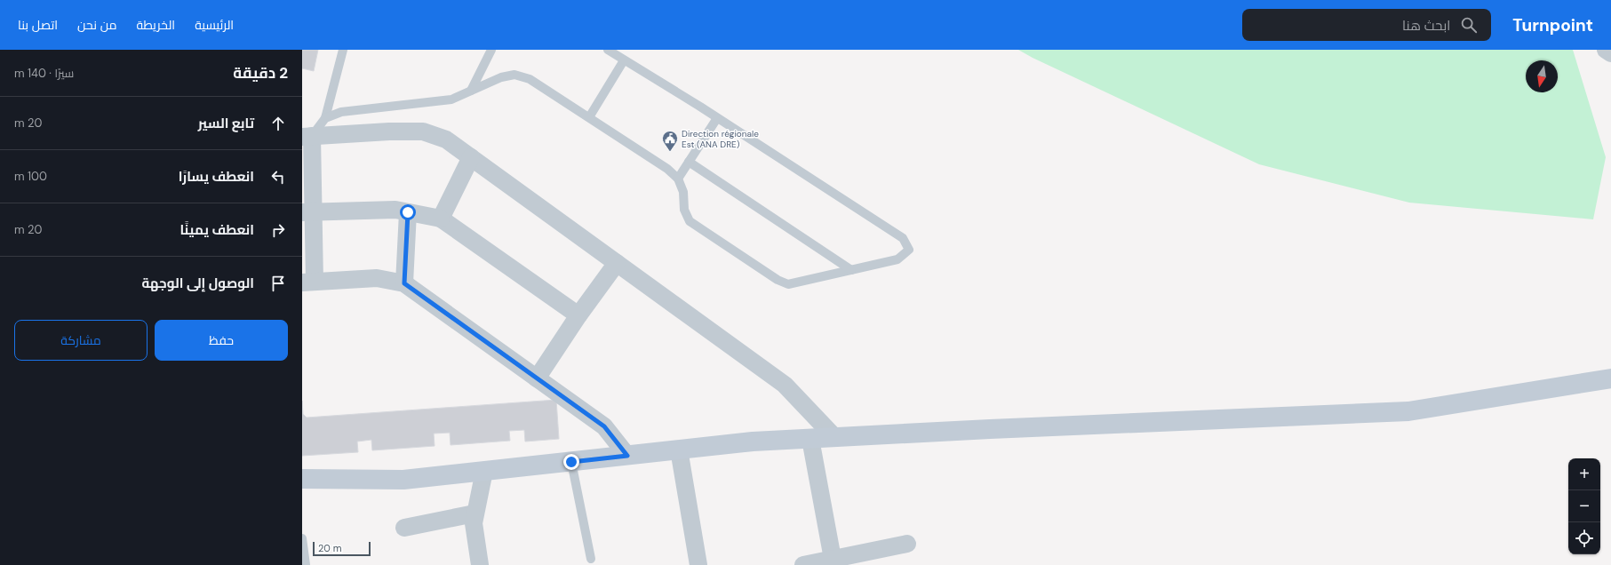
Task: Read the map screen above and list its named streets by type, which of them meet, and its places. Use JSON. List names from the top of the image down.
{
  "places": {
    "public building": ["Direction régionale Est (ANA DRE)"]
  },
  "scale_bar": "20 m",
  "north": "bottom",
  "page": {
    "header": "Turnpoint",
    "search": "ابحث هنا",
    "nav": [
      "الرئيسية",
      "الخريطة",
      "من نحن",
      "اتصل بنا"
    ],
    "heading": ["2 دقيقة", "سيرًا · 140 m"],
    "list": [
      ["تابع السير", "20 m"],
      ["انعطف يسارًا", "100 m"],
      ["انعطف يمينًا", "20 m"],
      "الوصول إلى الوجهة"
    ],
    "buttons": ["حفظ", "مشاركة"],
    "map_buttons": ["+", "−"],
    "scale": "20 m"
  }
}
